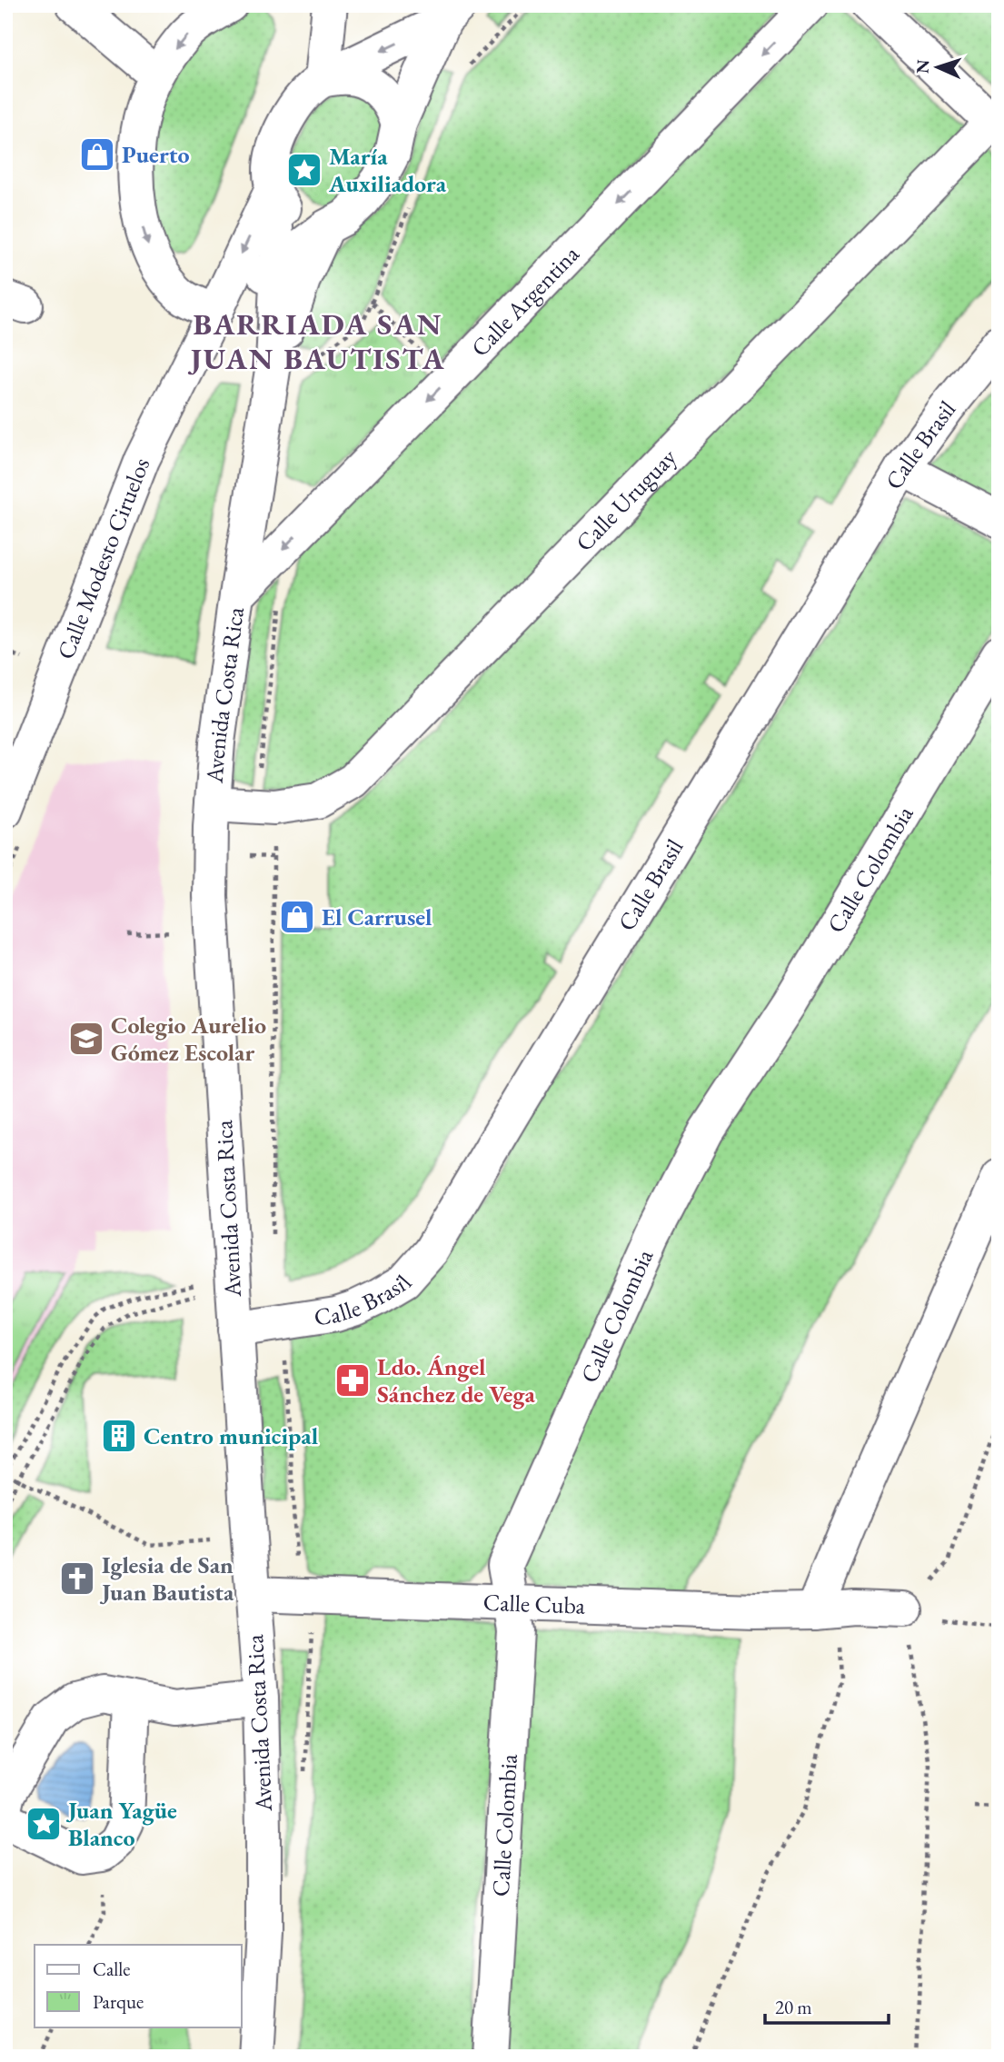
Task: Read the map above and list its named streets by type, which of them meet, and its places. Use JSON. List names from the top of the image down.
{
  "streets": {
    "street": [
      "Calle Argentina",
      "Calle Brasil",
      "Calle Uruguay",
      "Calle Modesto Ciruelos",
      "Avenida Costa Rica",
      "Calle Colombia",
      "Calle Cuba"
    ]
  },
  "crossings": [
    ["Calle Argentina", "Avenida Costa Rica"],
    ["Calle Brasil", "Avenida Costa Rica"],
    ["Calle Uruguay", "Avenida Costa Rica"],
    ["Calle Modesto Ciruelos", "Avenida Costa Rica"],
    ["Avenida Costa Rica", "Calle Cuba"],
    ["Calle Colombia", "Calle Cuba"]
  ],
  "districts": ["BARRIADA SAN JUAN BAUTISTA"],
  "places": {
    "shop": ["Puerto", "El Carrusel"],
    "place": ["María Auxiliadora", "Juan Yagüe Blanco"],
    "school or university": ["Colegio Aurelio Gómez Escolar"],
    "pharmacy": ["Ldo. Ángel Sánchez de Vega"],
    "building": ["Centro municipal"],
    "church": ["Iglesia de San Juan Bautista"]
  },
  "legend": ["Calle", "Parque"],
  "scale_bar": "20 m",
  "north": "left"
}
